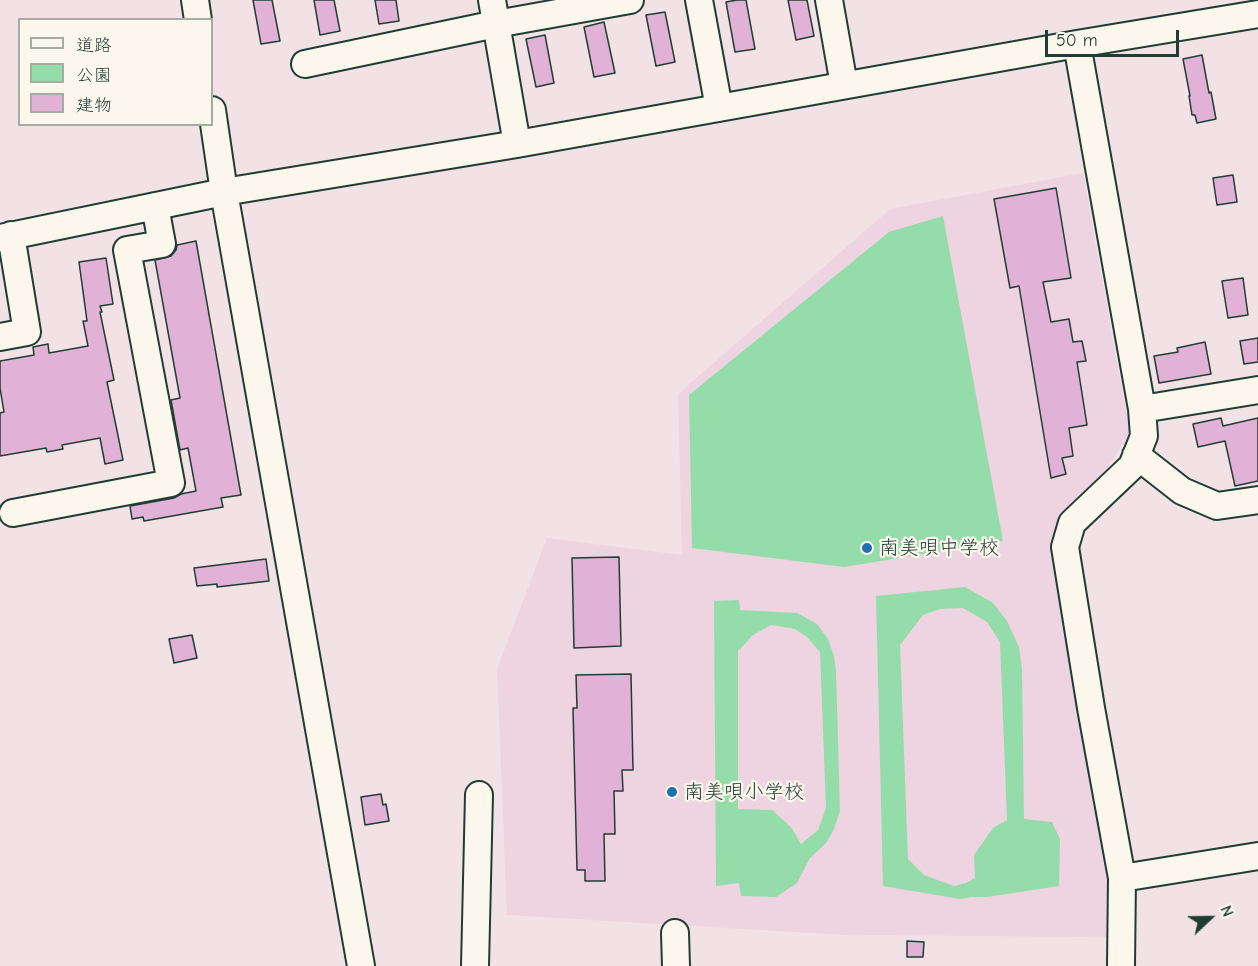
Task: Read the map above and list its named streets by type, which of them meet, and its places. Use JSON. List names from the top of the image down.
{
  "places": ["南美唄中学校", "南美唄小学校"],
  "legend": ["道路", "公園", "建物"],
  "scale_bar": "50 m",
  "north": "right"
}
